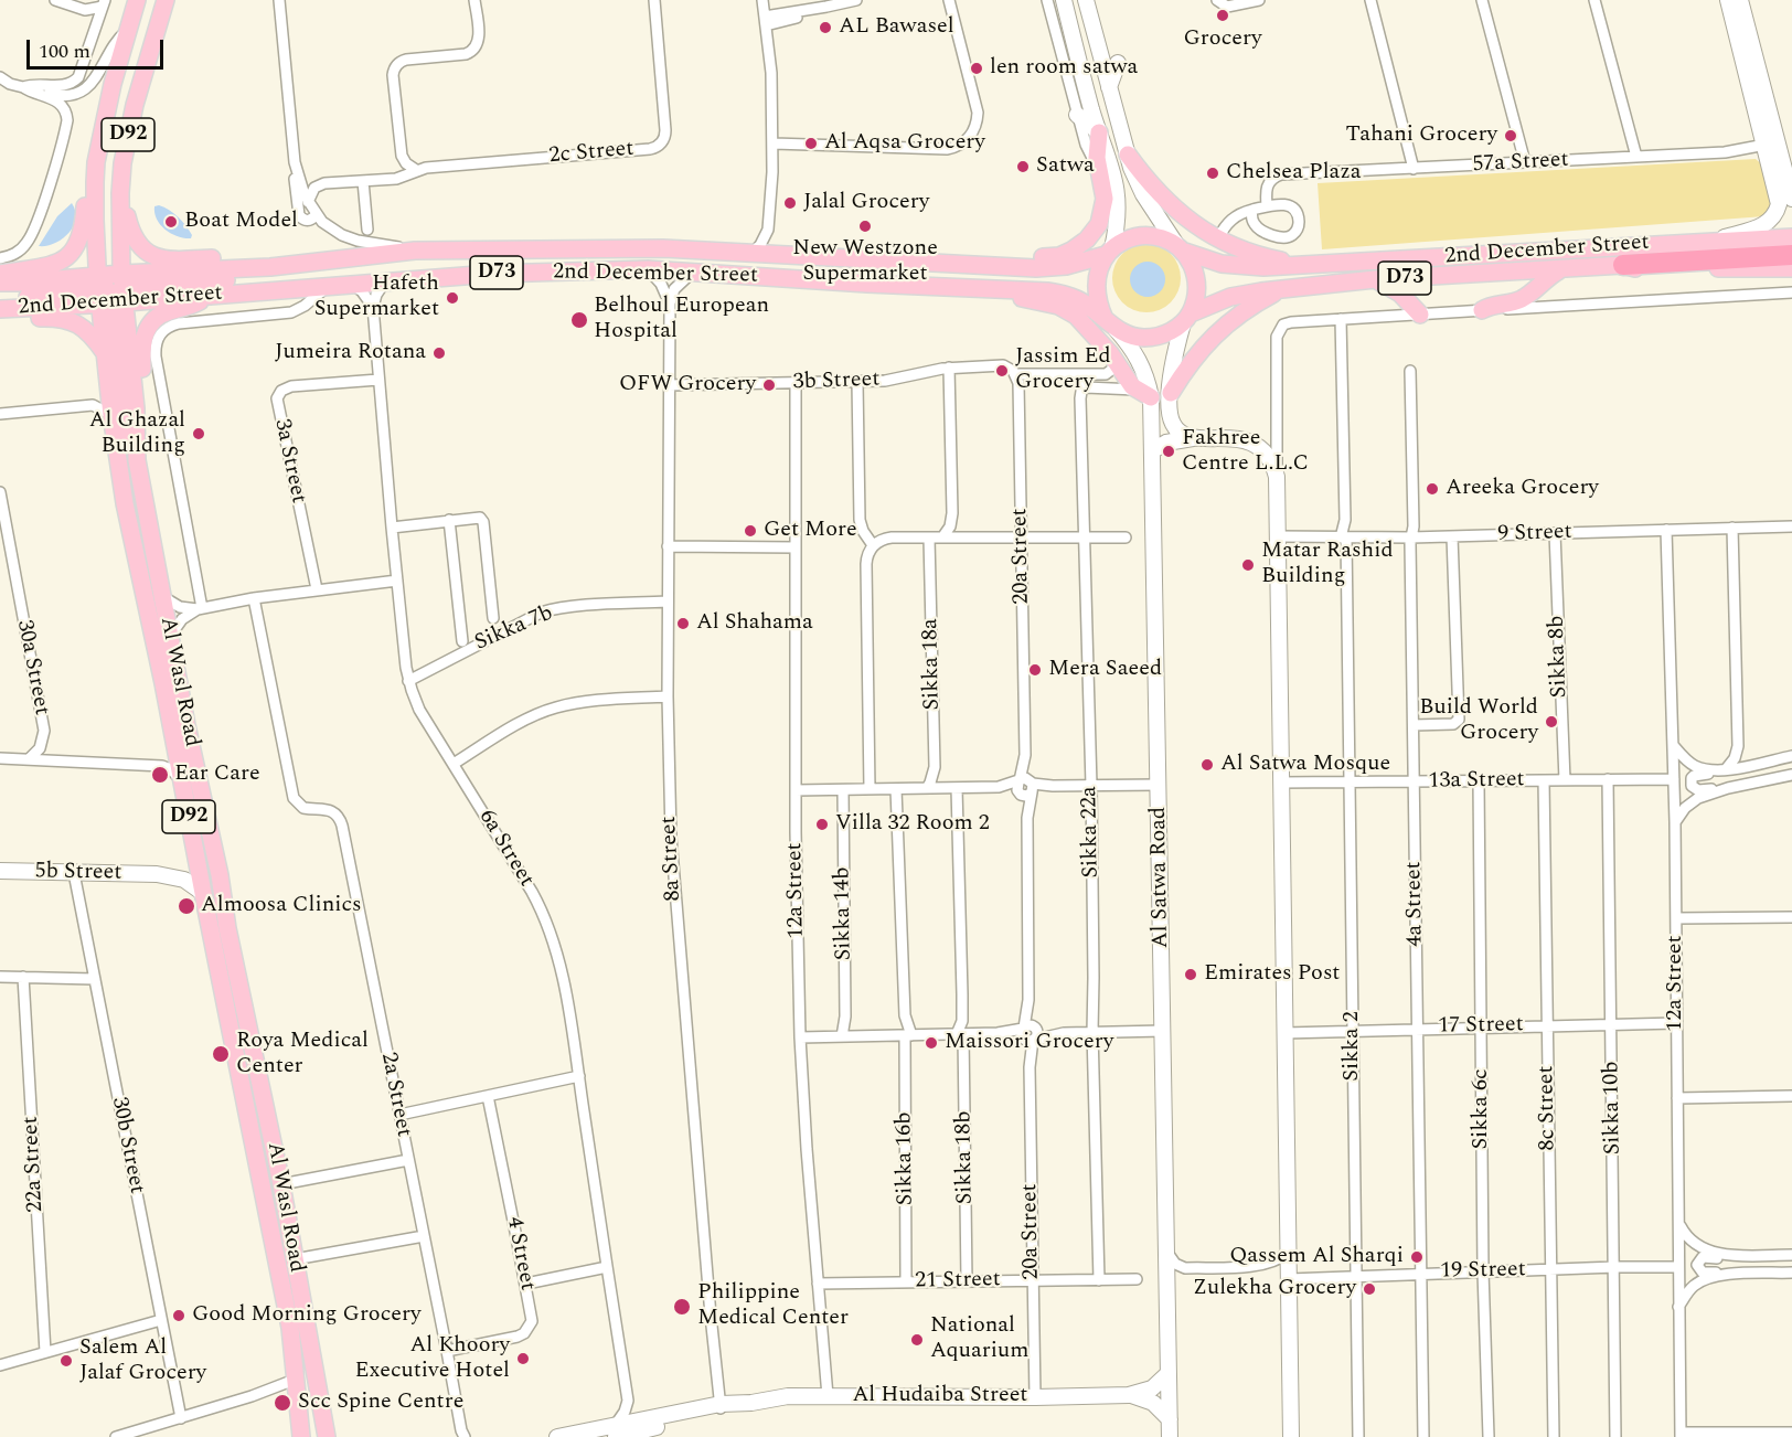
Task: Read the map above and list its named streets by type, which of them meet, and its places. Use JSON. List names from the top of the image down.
{
  "streets": {
    "main road": [
      "D92",
      "2nd December Street",
      "D73",
      "Al Wasl Road",
      "5b Street",
      "Al Satwa Road",
      "Al Hudaiba Street"
    ],
    "street": [
      "2c Street",
      "57a Street",
      "3b Street",
      "3a Street",
      "9 Street",
      "20a Street",
      "Sikka 7b",
      "Sikka 8b",
      "Sikka 18a",
      "30a Street",
      "13a Street",
      "Sikka 22a",
      "6a Street",
      "8a Street",
      "12a Street",
      "4a Street",
      "Sikka 14b",
      "17 Street",
      "Sikka 2",
      "2a Street",
      "8c Street",
      "Sikka 10b",
      "Sikka 6c",
      "30b Street",
      "Sikka 18b",
      "Sikka 16b",
      "22a Street",
      "4 Street",
      "19 Street",
      "21 Street"
    ]
  },
  "crossings": [
    ["D92", "2nd December Street"],
    ["D92", "Al Wasl Road"],
    ["2nd December Street", "Al Wasl Road"],
    ["2nd December Street", "6a Street"],
    ["2nd December Street", "Al Satwa Road"],
    ["3b Street", "20a Street"],
    ["3b Street", "8a Street"],
    ["3b Street", "12a Street"],
    ["3a Street", "6a Street"],
    ["9 Street", "Sikka 8b"],
    ["9 Street", "12a Street"],
    ["9 Street", "4a Street"],
    ["9 Street", "Sikka 2"],
    ["20a Street", "21 Street"],
    ["20a Street", "Al Hudaiba Street"],
    ["Sikka 7b", "6a Street"],
    ["Sikka 7b", "8a Street"],
    ["Sikka 8b", "13a Street"],
    ["Al Wasl Road", "5b Street"],
    ["13a Street", "12a Street"],
    ["13a Street", "4a Street"],
    ["13a Street", "Sikka 2"],
    ["13a Street", "8c Street"],
    ["13a Street", "Sikka 10b"],
    ["13a Street", "Sikka 6c"],
    ["Sikka 22a", "21 Street"],
    ["8a Street", "Al Hudaiba Street"],
    ["5b Street", "30b Street"],
    ["Al Satwa Road", "Al Hudaiba Street"],
    ["12a Street", "17 Street"],
    ["12a Street", "19 Street"],
    ["12a Street", "21 Street"],
    ["12a Street", "Al Hudaiba Street"],
    ["4a Street", "17 Street"],
    ["4a Street", "19 Street"],
    ["17 Street", "Sikka 2"],
    ["17 Street", "8c Street"],
    ["17 Street", "Sikka 10b"],
    ["17 Street", "Sikka 6c"],
    ["Sikka 2", "19 Street"],
    ["2a Street", "4 Street"],
    ["8c Street", "19 Street"],
    ["Sikka 10b", "19 Street"],
    ["Sikka 6c", "19 Street"],
    ["Sikka 18b", "21 Street"],
    ["Sikka 16b", "21 Street"]
  ],
  "places": [
    "Grocery",
    "AL Bawasel",
    "len room satwa",
    "Tahani Grocery",
    "Al Aqsa Grocery",
    "Satwa",
    "Chelsea Plaza",
    "Jalal Grocery",
    "Boat Model",
    "New Westzone Supermarket",
    "Hafeth Supermarket",
    "Belhoul European Hospital",
    "Jumeira Rotana",
    "Jassim Ed Grocery",
    "OFW Grocery",
    "Al Ghazal Building",
    "Fakhree Centre L.L.C",
    "Areeka Grocery",
    "Get More",
    "Matar Rashid Building",
    "Al Shahama",
    "Mera Saeed",
    "Build World Grocery",
    "Al Satwa Mosque",
    "Ear Care",
    "Villa 32 Room 2",
    "Almoosa Clinics",
    "Emirates Post",
    "Maissori Grocery",
    "Roya Medical Center",
    "Qassem Al Sharqi",
    "Zulekha Grocery",
    "Philippine Medical Center",
    "Good Morning Grocery",
    "National Aquarium",
    "Al Khoory Executive Hotel",
    "Salem Al Jalaf Grocery",
    "Scc Spine Centre"
  ],
  "scale_bar": "100 m"
}
